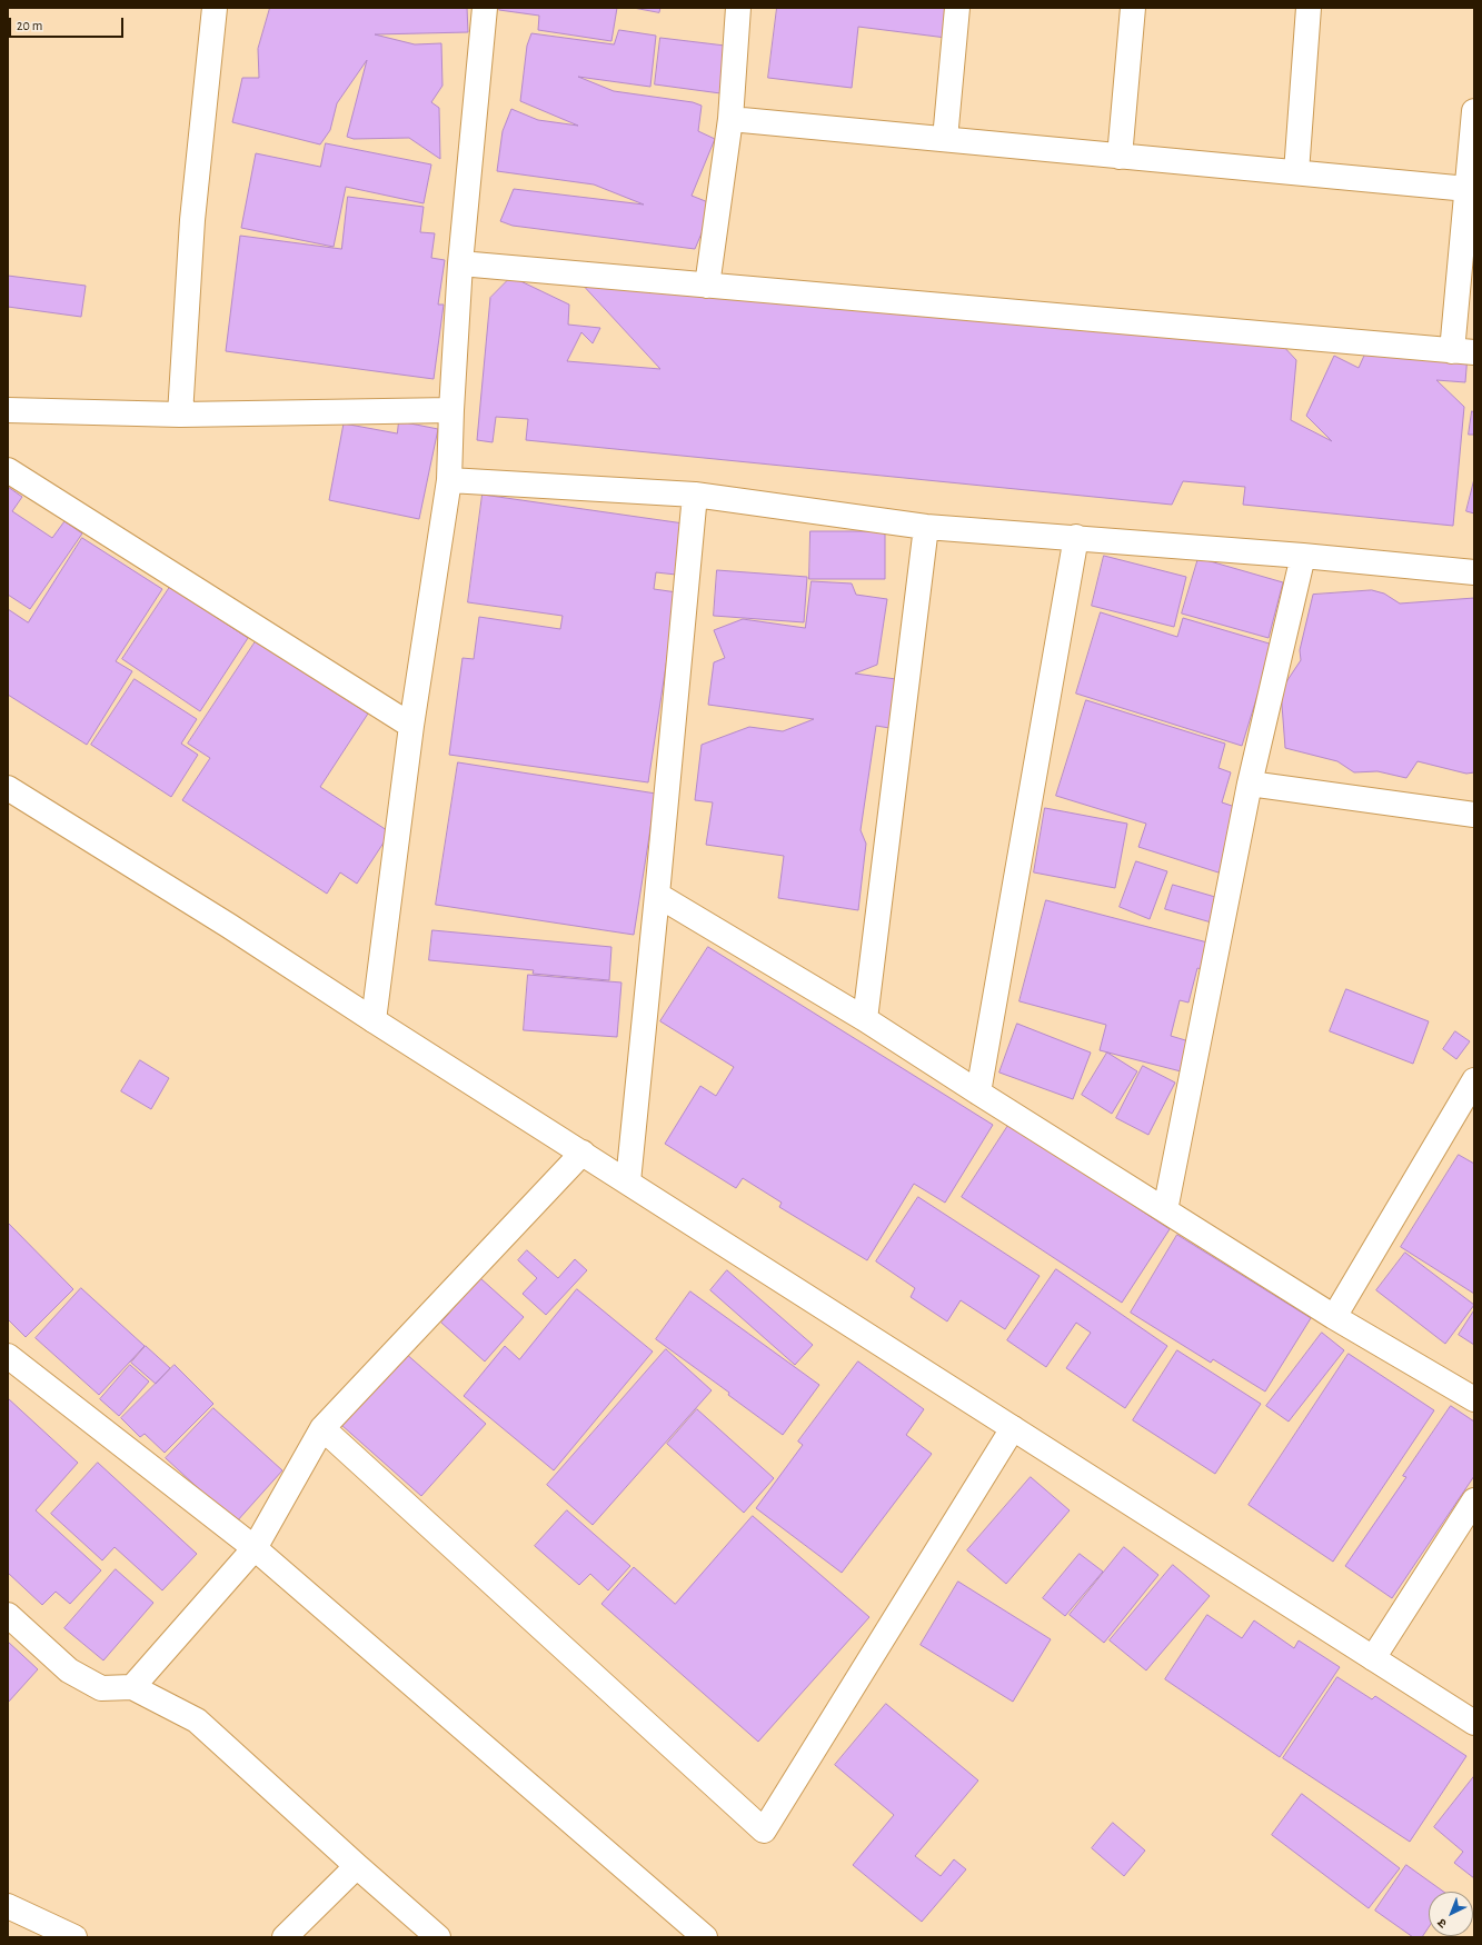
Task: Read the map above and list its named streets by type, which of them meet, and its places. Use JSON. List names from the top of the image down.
{
  "scale_bar": "20 m",
  "north": "bottom left"
}
